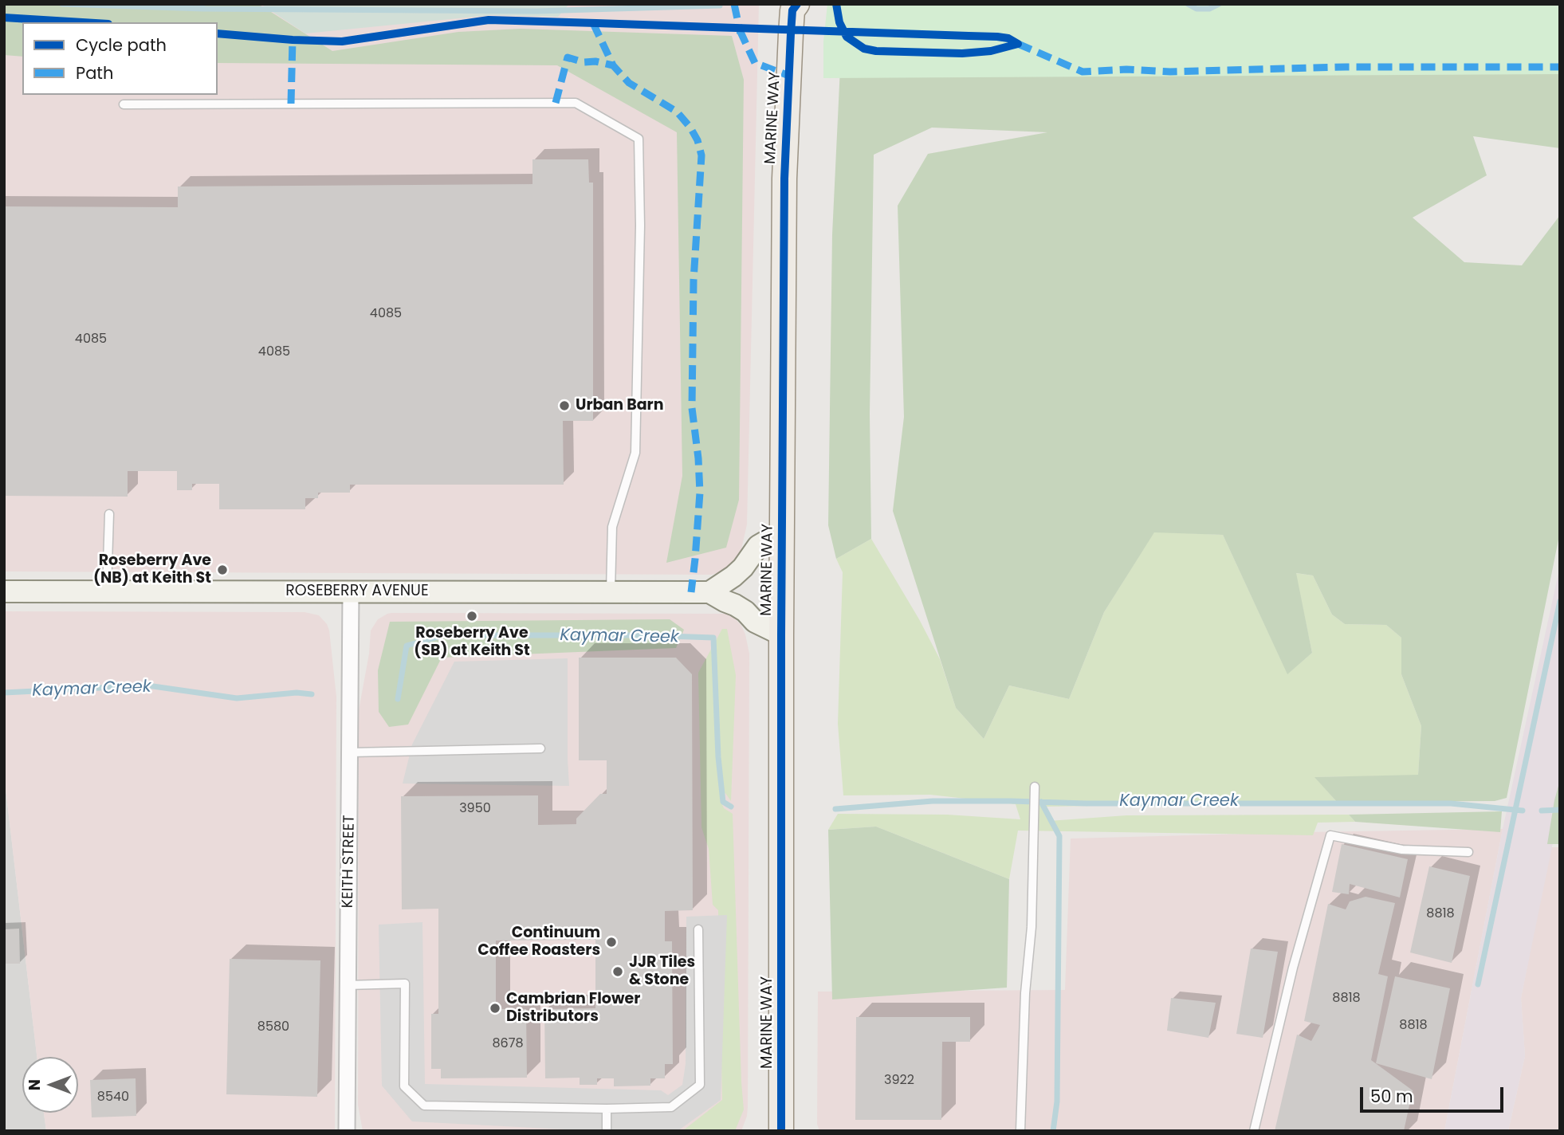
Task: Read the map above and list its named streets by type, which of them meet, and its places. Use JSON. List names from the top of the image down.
{
  "streets": {
    "main road": ["MARINE WAY"],
    "street": ["ROSEBERRY AVENUE", "KEITH STREET"]
  },
  "crossings": [
    ["MARINE WAY", "ROSEBERRY AVENUE"],
    ["ROSEBERRY AVENUE", "KEITH STREET"]
  ],
  "water": ["Kaymar Creek"],
  "places": [
    "Urban Barn",
    "Roseberry Ave (NB) at Keith St",
    "Roseberry Ave (SB) at Keith St",
    "Continuum Coffee Roasters",
    "JJR Tiles & Stone",
    "Cambrian Flower Distributors"
  ],
  "house_numbers": [
    "4085",
    "4085",
    "4085",
    "3950",
    "8818",
    "8818",
    "8818",
    "8580",
    "8678",
    "3922",
    "8540"
  ],
  "legend": ["Cycle path", "Path"],
  "scale_bar": "50 m",
  "north": "left"
}
